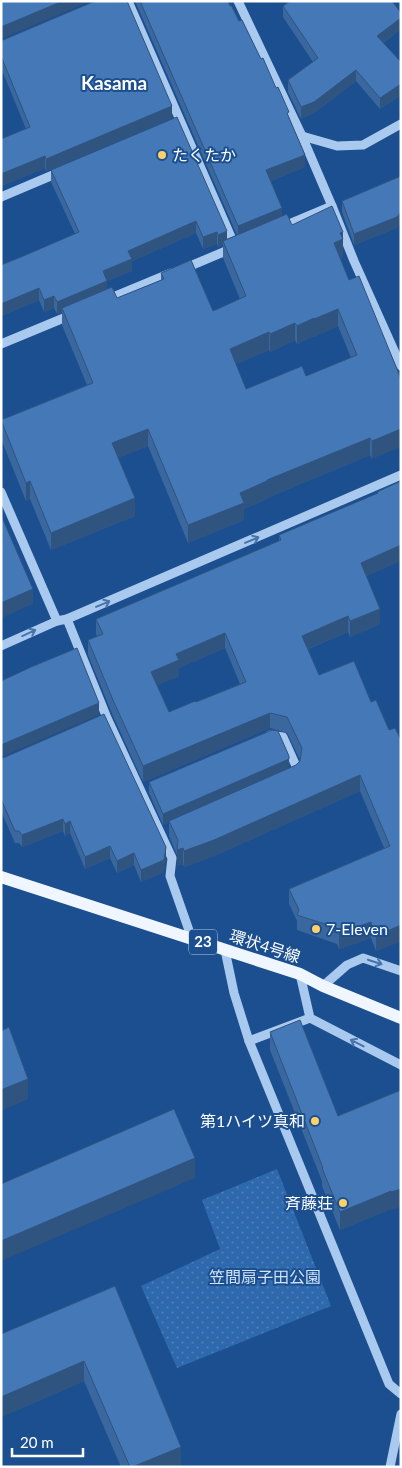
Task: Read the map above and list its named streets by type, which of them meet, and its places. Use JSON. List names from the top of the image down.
{
  "streets": {
    "main road": ["23", "環状4号線"]
  },
  "districts": ["Kasama"],
  "parks": ["笠間扇子田公園"],
  "places": [
    "たくたか",
    "7-Eleven",
    "第1ハイツ真和",
    "斉藤荘"
  ],
  "scale_bar": "20 m"
}
